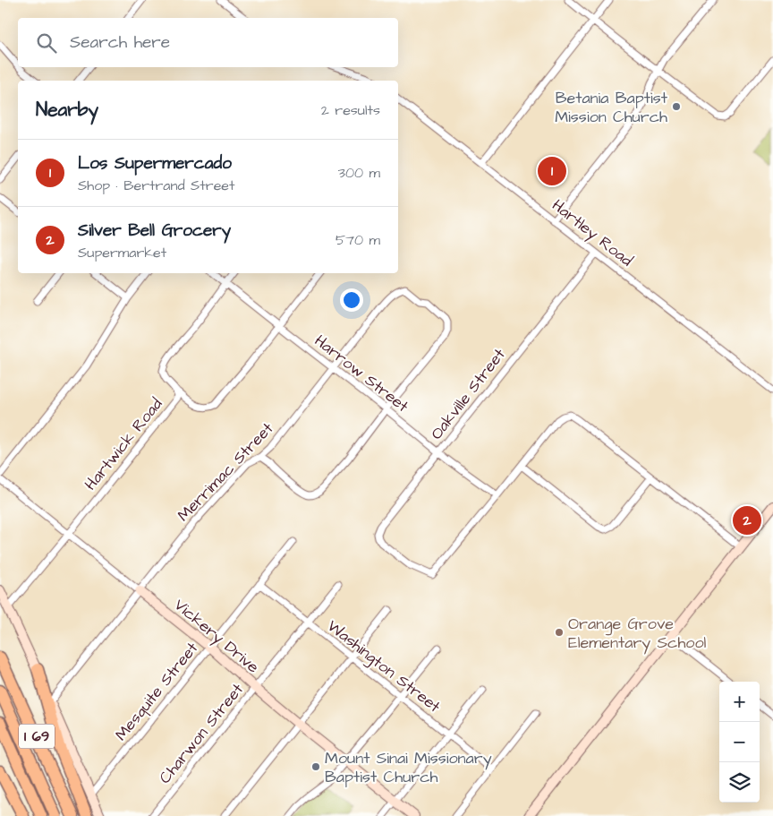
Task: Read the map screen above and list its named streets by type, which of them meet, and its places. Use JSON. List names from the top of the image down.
{
  "streets": {
    "highway": ["I 69"],
    "street": [
      "Hartley Road",
      "Harrow Street",
      "Oakville Street",
      "Hartwick Road",
      "Merrimac Street",
      "Vickery Drive",
      "Washington Street",
      "Mesquite Street",
      "Charwon Street"
    ]
  },
  "crossings": [
    ["Hartley Road", "Oakville Street"],
    ["Harrow Street", "Oakville Street"],
    ["Harrow Street", "Hartwick Road"],
    ["Harrow Street", "Merrimac Street"],
    ["Hartwick Road", "Vickery Drive"],
    ["Merrimac Street", "Vickery Drive"],
    ["Vickery Drive", "Mesquite Street"],
    ["Vickery Drive", "Charwon Street"],
    ["Washington Street", "Mesquite Street"],
    ["Washington Street", "Charwon Street"]
  ],
  "places": ["Betania Baptist Mission Church", "Orange Grove Elementary School", "Mount Sinai Missionary Baptist Church"],
  "page": {
    "search": "Search here",
    "heading": ["Nearby", "2 results"],
    "list": [
      {
        "mark": "1",
        "name": "Los Supermercado",
        "note": "Shop · Bertrand Street",
        "value": "300 m"
      },
      {
        "mark": "2",
        "name": "Silver Bell Grocery",
        "note": "Supermarket",
        "value": "570 m"
      }
    ],
    "pins": ["1", "2"],
    "map_buttons": ["+", "−"]
  }
}
